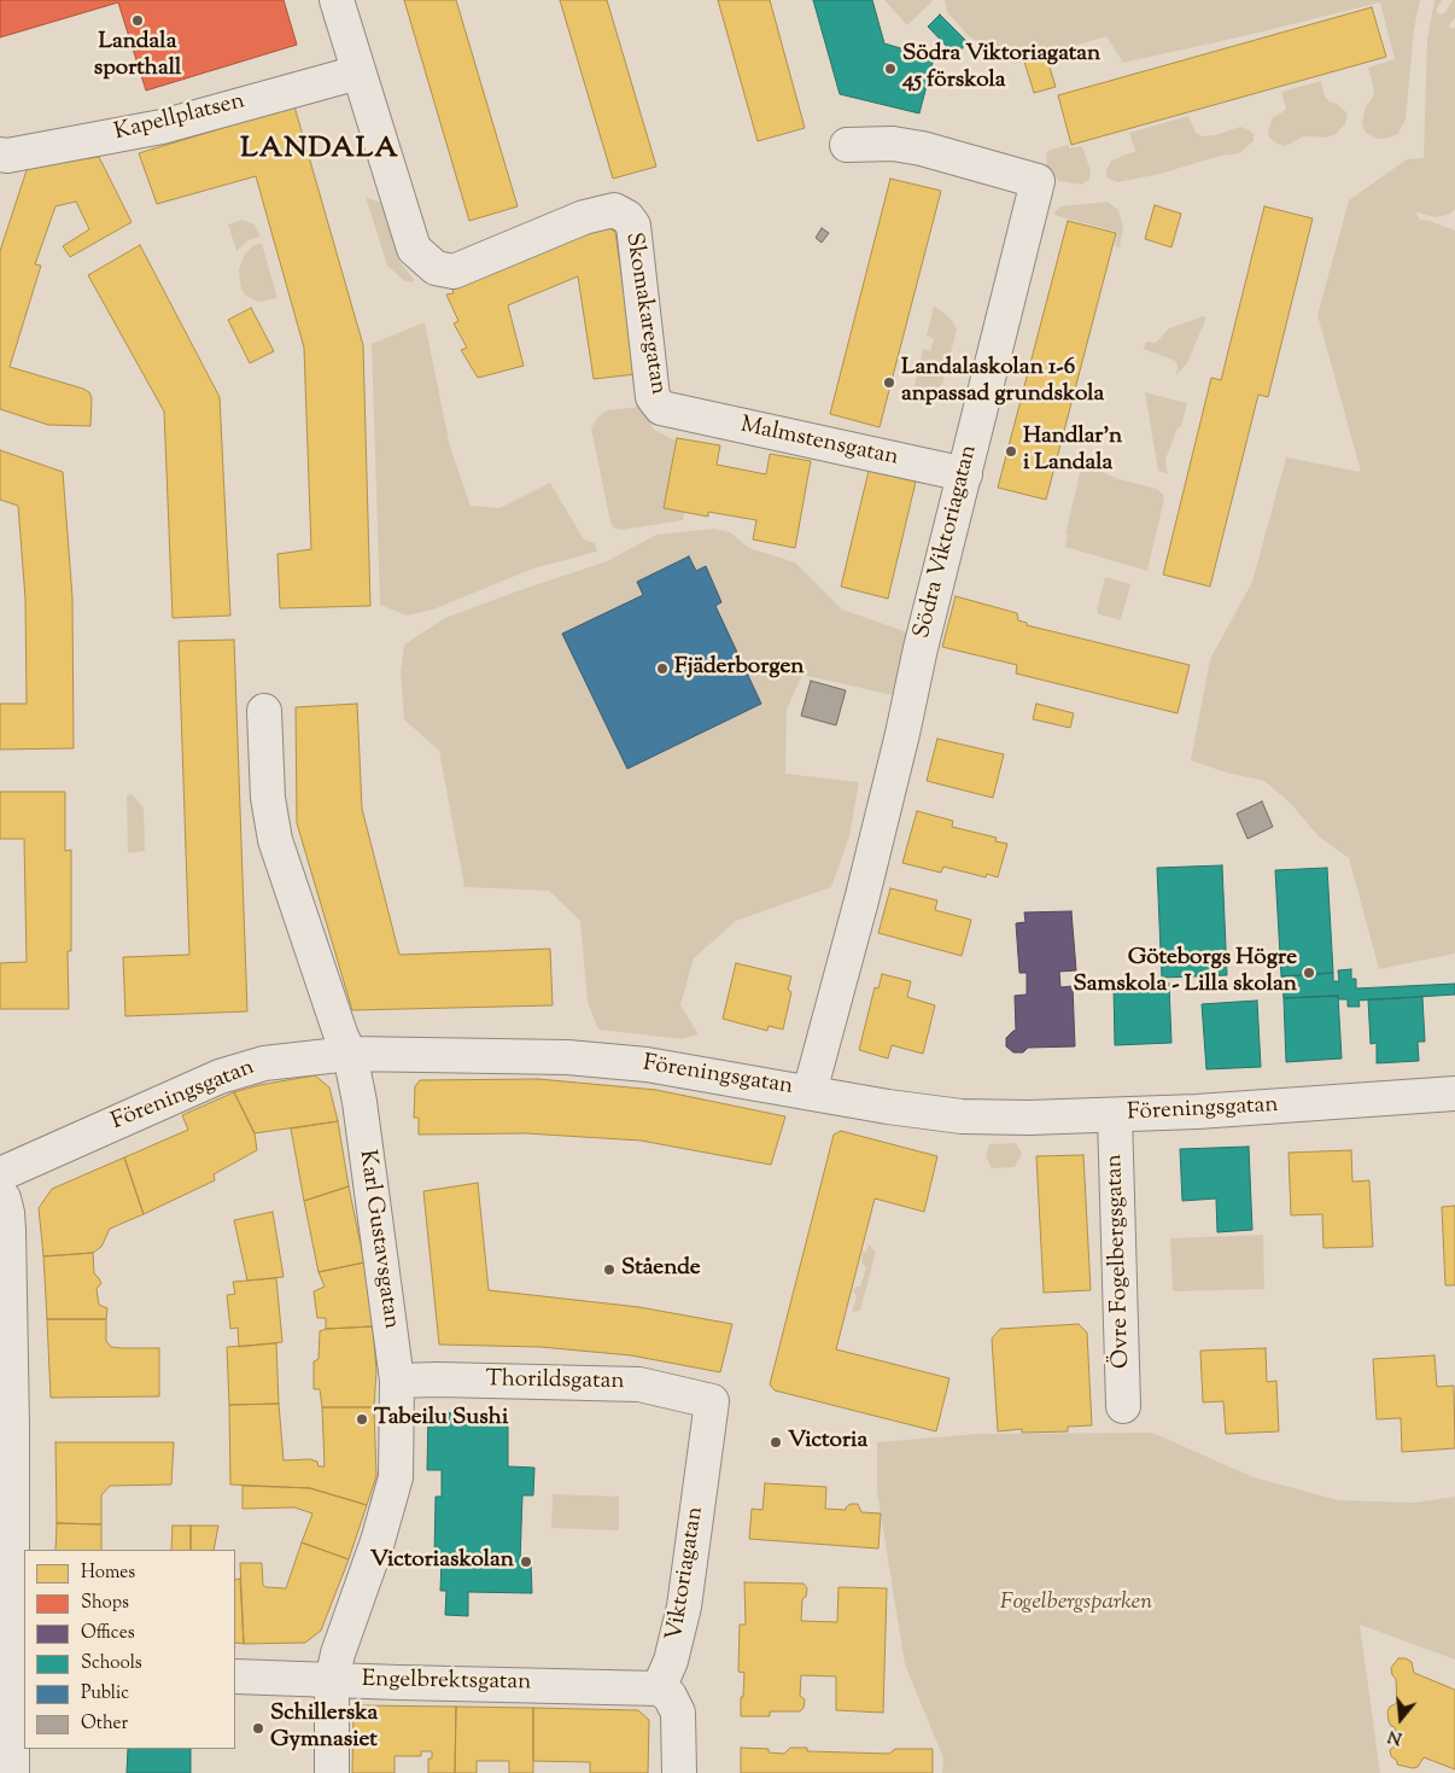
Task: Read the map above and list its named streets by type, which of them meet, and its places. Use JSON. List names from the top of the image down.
{
  "streets": {
    "street": [
      "Kapellplatsen",
      "Skomakaregatan",
      "Malmstensgatan",
      "Södra Viktoriagatan",
      "Föreningsgatan",
      "Karl Gustavsgatan",
      "Övre Fogelbergsgatan",
      "Thorildsgatan",
      "Viktoriagatan",
      "Engelbrektsgatan"
    ]
  },
  "crossings": [
    ["Kapellplatsen", "Skomakaregatan"],
    ["Skomakaregatan", "Malmstensgatan"],
    ["Malmstensgatan", "Södra Viktoriagatan"],
    ["Södra Viktoriagatan", "Föreningsgatan"],
    ["Föreningsgatan", "Karl Gustavsgatan"],
    ["Föreningsgatan", "Övre Fogelbergsgatan"],
    ["Karl Gustavsgatan", "Thorildsgatan"],
    ["Karl Gustavsgatan", "Engelbrektsgatan"],
    ["Thorildsgatan", "Viktoriagatan"],
    ["Viktoriagatan", "Engelbrektsgatan"]
  ],
  "districts": ["LANDALA"],
  "parks": ["Fogelbergsparken"],
  "places": [
    "Landala sporthall",
    "Södra Viktoriagatan 45 förskola",
    "Landalaskolan 1-6 anpassad grundskola",
    "Handlar'n i Landala",
    "Fjäderborgen",
    "Göteborgs Högre Samskola - Lilla skolan",
    "Stående",
    "Tabeilu Sushi",
    "Victoria",
    "Victoriaskolan",
    "Schillerska Gymnasiet"
  ],
  "legend": [
    "Homes",
    "Shops",
    "Offices",
    "Schools",
    "Public",
    "Other"
  ],
  "north": "bottom"
}
